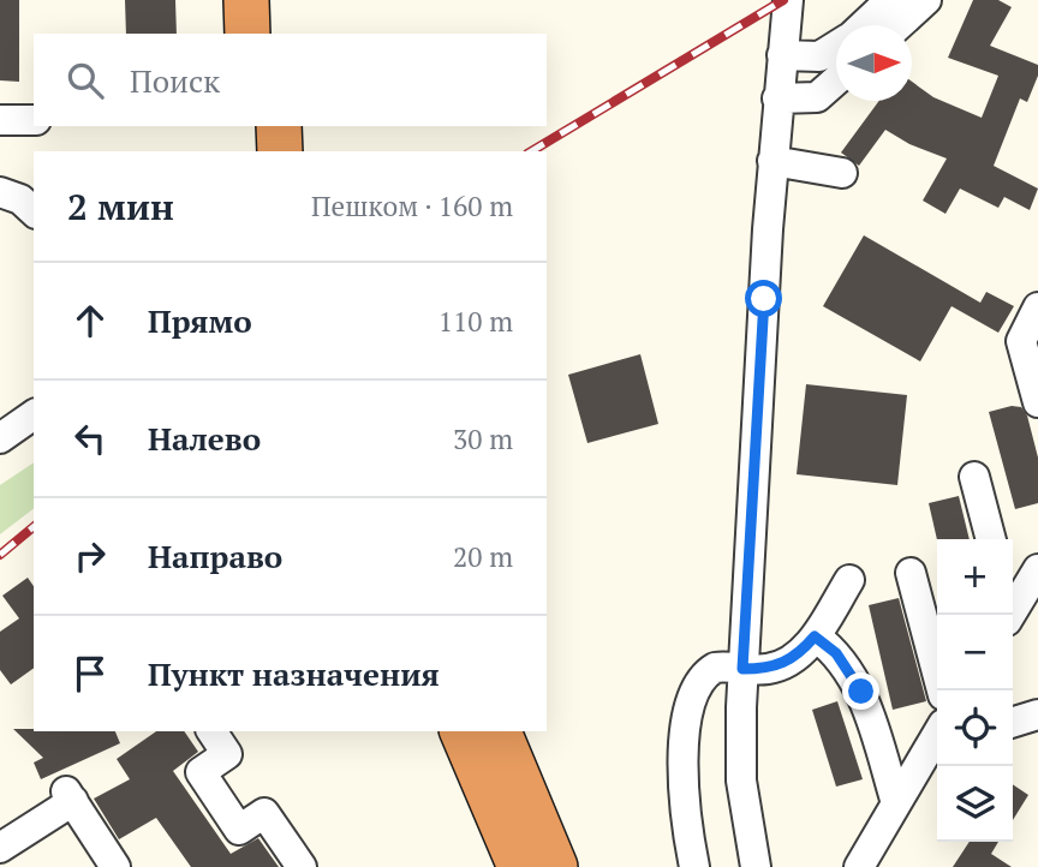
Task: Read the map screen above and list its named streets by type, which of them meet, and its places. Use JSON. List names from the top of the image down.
{
  "north": "right",
  "page": {
    "search": "Поиск",
    "heading": ["2 мин", "Пешком · 160 m"],
    "list": [
      ["Прямо", "110 m"],
      ["Налево", "30 m"],
      ["Направо", "20 m"],
      "Пункт назначения"
    ],
    "map_buttons": ["+", "−"]
  }
}
